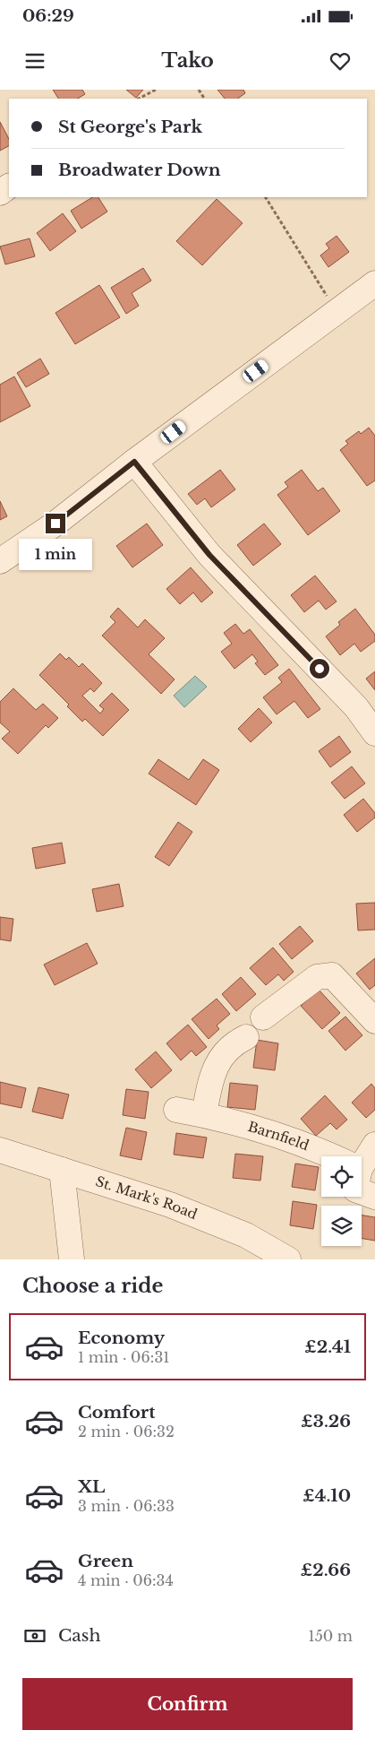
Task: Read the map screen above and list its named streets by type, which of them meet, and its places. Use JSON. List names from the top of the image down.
{
  "streets": {
    "street": ["Barnfield", "St. Mark's Road"]
  },
  "page": {
    "status": "06:29",
    "header": "Tako",
    "banner": ["St George's Park", "Broadwater Down"],
    "bubble": "1 min",
    "heading": "Choose a ride",
    "list": [
      {
        "name": "Economy",
        "note": "1 min · 06:31",
        "value": "£2.41"
      },
      {
        "name": "Comfort",
        "note": "2 min · 06:32",
        "value": "£3.26"
      },
      {
        "name": "XL",
        "note": "3 min · 06:33",
        "value": "£4.10"
      },
      {
        "name": "Green",
        "note": "4 min · 06:34",
        "value": "£2.66"
      }
    ],
    "pay": ["Cash", "150 m"],
    "buttons": "Confirm"
  }
}
